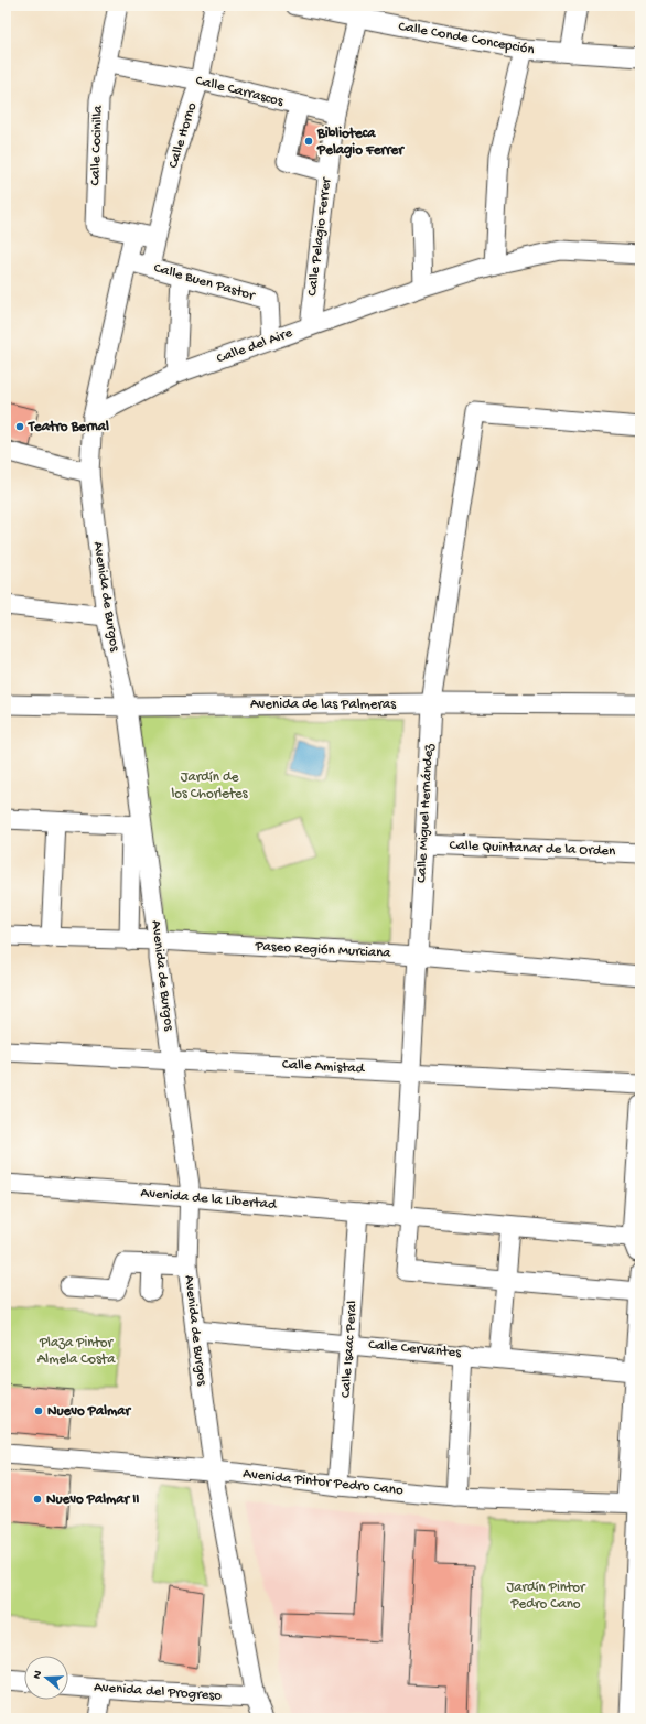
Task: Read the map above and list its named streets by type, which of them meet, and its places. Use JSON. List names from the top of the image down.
{
  "streets": {
    "street": [
      "Calle Conde Concepción",
      "Calle Carrascos",
      "Calle Horno",
      "Calle Cocinilla",
      "Calle Pelagio Ferrer",
      "Calle Buen Pastor",
      "Calle del Aire",
      "Avenida de Burgos",
      "Avenida de las Palmeras",
      "Calle Miguel Hernández",
      "Calle Quintanar de la Orden",
      "Paseo Región Murciana",
      "Calle Amistad",
      "Avenida de la Libertad",
      "Calle Isaac Peral",
      "Calle Cervantes",
      "Avenida Pintor Pedro Cano",
      "Avenida del Progreso"
    ]
  },
  "crossings": [
    ["Calle Conde Concepción", "Calle Pelagio Ferrer"],
    ["Calle Carrascos", "Calle Horno"],
    ["Calle Carrascos", "Calle Cocinilla"],
    ["Calle Carrascos", "Calle Pelagio Ferrer"],
    ["Calle Horno", "Calle Cocinilla"],
    ["Calle Horno", "Calle Buen Pastor"],
    ["Calle Cocinilla", "Avenida de Burgos"],
    ["Calle Pelagio Ferrer", "Calle del Aire"],
    ["Calle Buen Pastor", "Calle del Aire"],
    ["Calle Buen Pastor", "Avenida de Burgos"],
    ["Calle del Aire", "Avenida de Burgos"],
    ["Avenida de Burgos", "Avenida de las Palmeras"],
    ["Avenida de Burgos", "Paseo Región Murciana"],
    ["Avenida de Burgos", "Calle Amistad"],
    ["Avenida de Burgos", "Avenida de la Libertad"],
    ["Avenida de Burgos", "Calle Cervantes"],
    ["Avenida de Burgos", "Avenida Pintor Pedro Cano"],
    ["Avenida de Burgos", "Avenida del Progreso"],
    ["Avenida de las Palmeras", "Calle Miguel Hernández"],
    ["Calle Miguel Hernández", "Calle Quintanar de la Orden"],
    ["Calle Miguel Hernández", "Paseo Región Murciana"],
    ["Calle Miguel Hernández", "Calle Amistad"],
    ["Calle Miguel Hernández", "Avenida de la Libertad"],
    ["Avenida de la Libertad", "Calle Isaac Peral"],
    ["Calle Isaac Peral", "Calle Cervantes"],
    ["Calle Isaac Peral", "Avenida Pintor Pedro Cano"]
  ],
  "parks": ["Jardín de los Chorletes", "Plaza Pintor Almela Costa", "Jardín Pintor Pedro Cano"],
  "places": [
    "Biblioteca Pelagio Ferrer",
    "Teatro Bernal",
    "Nuevo Palmar",
    "Nuevo Palmar II"
  ],
  "north": "left"
}
